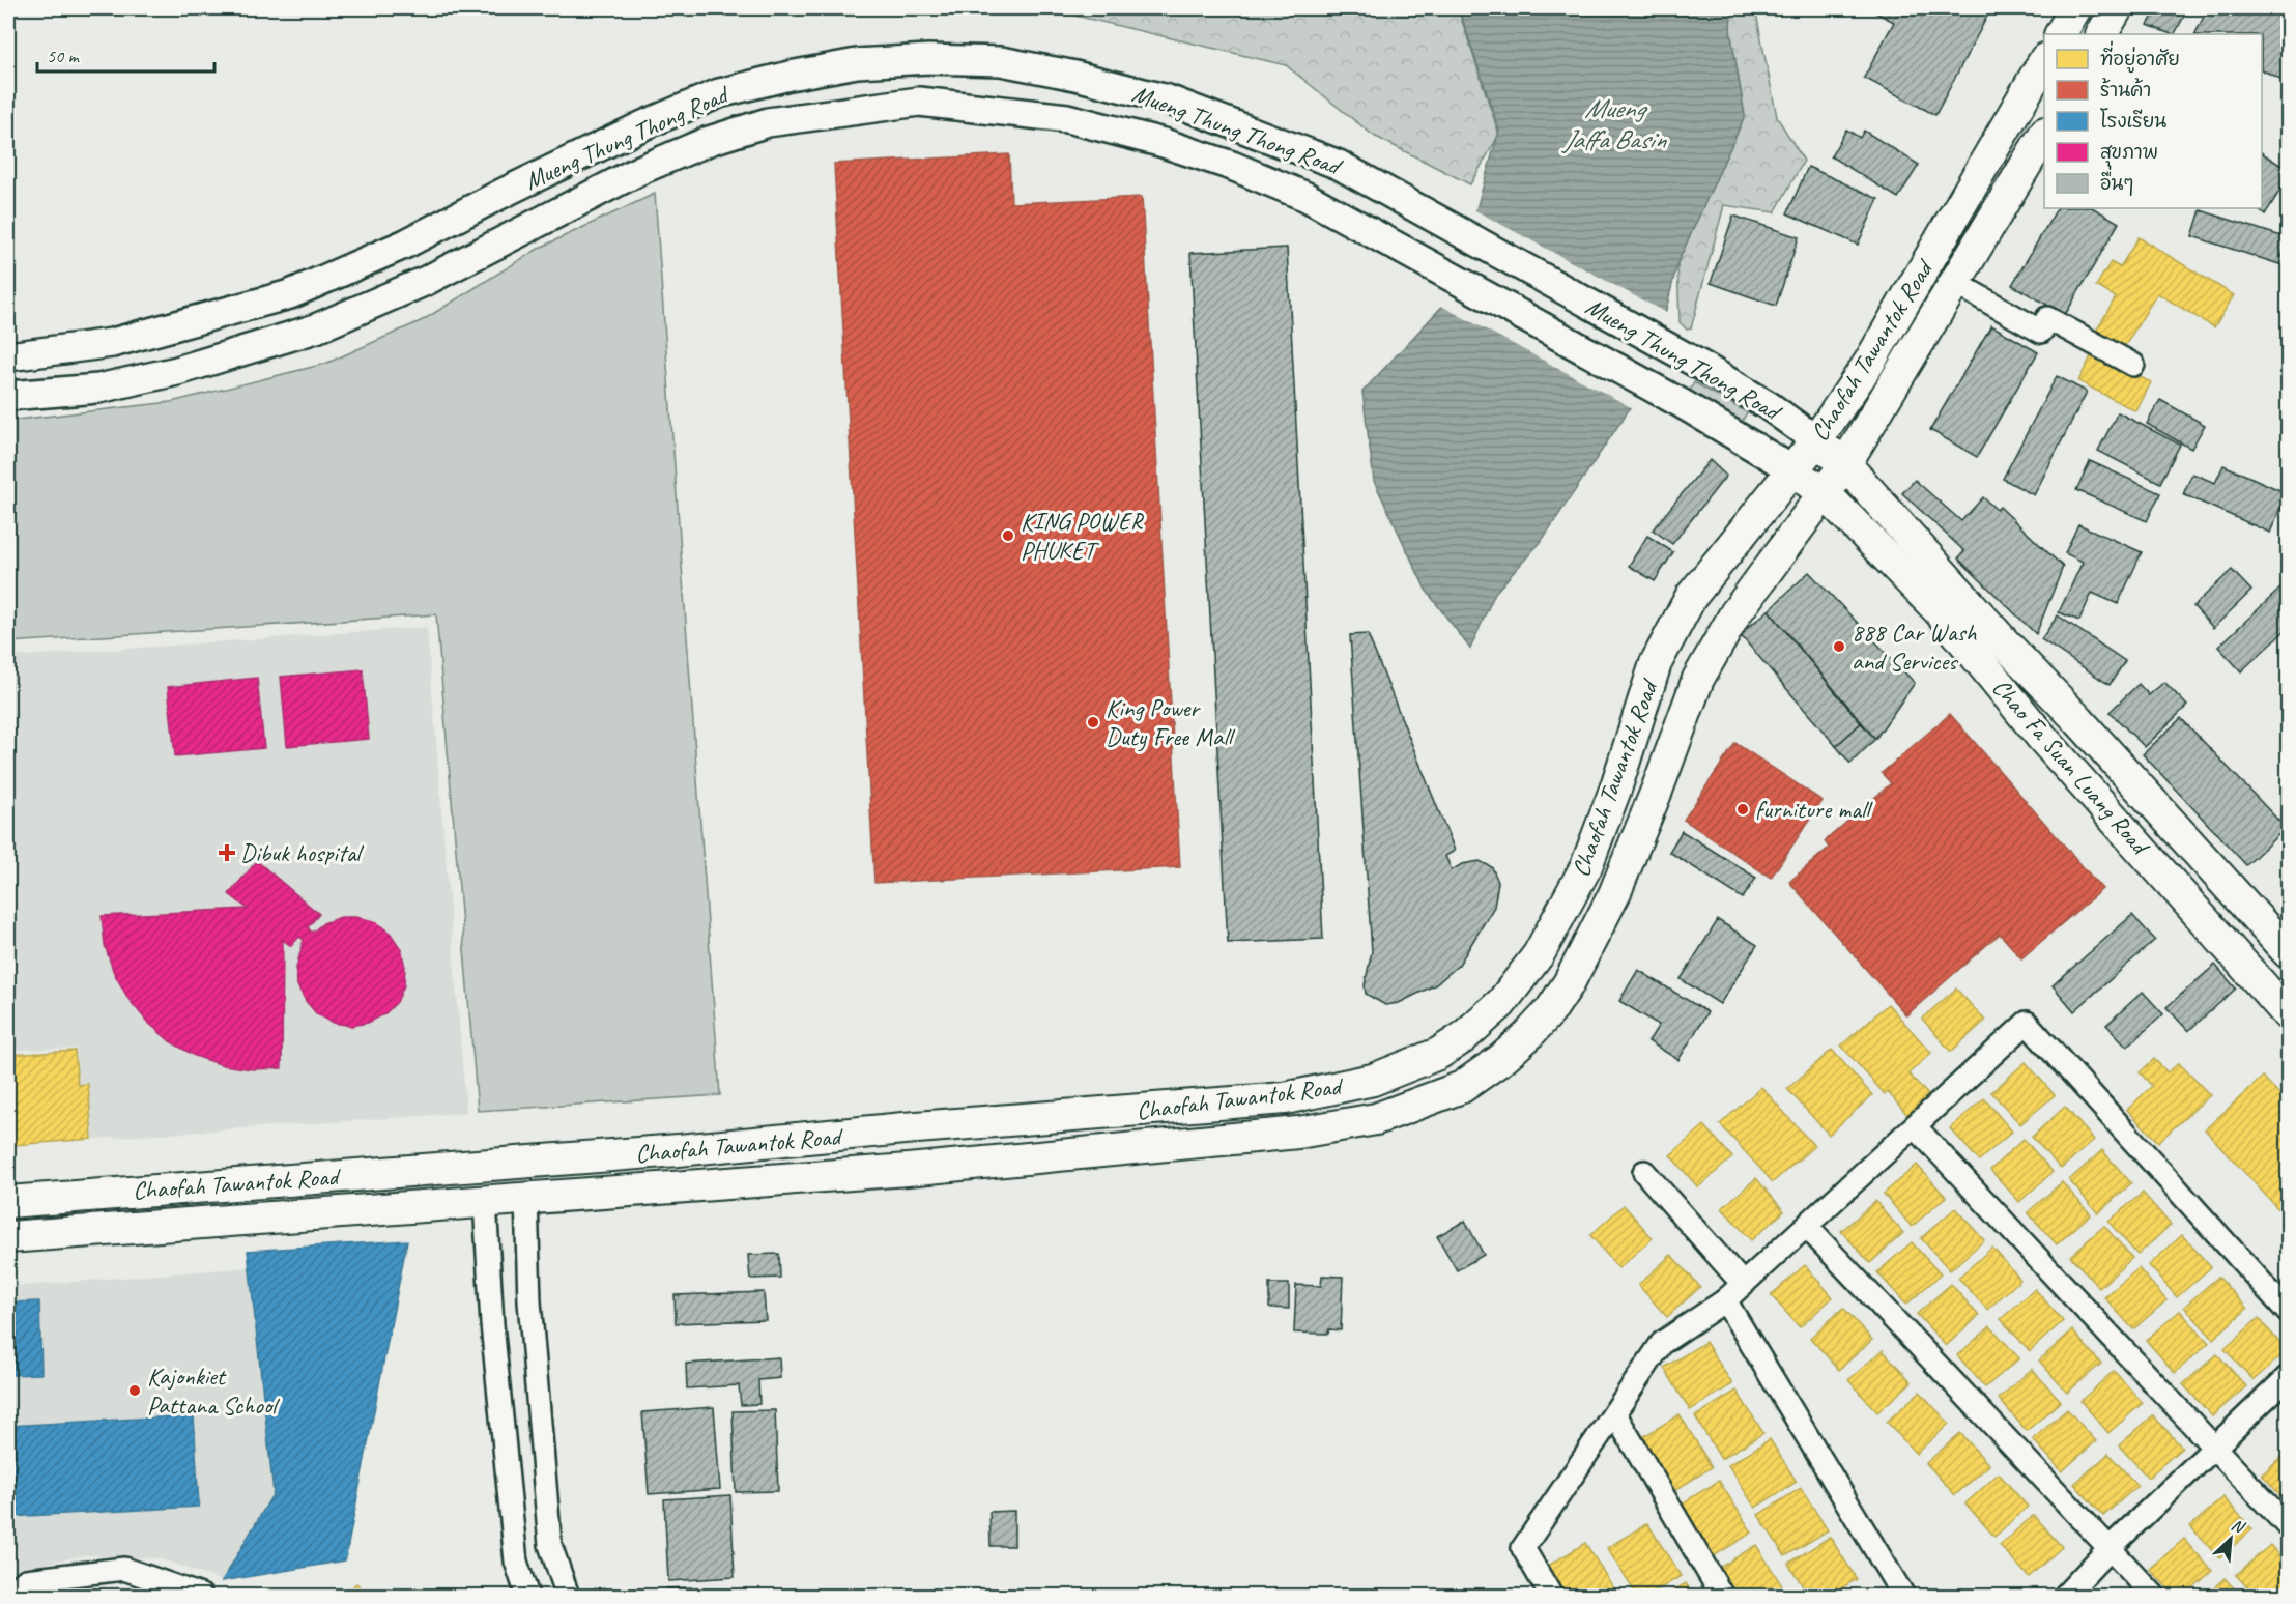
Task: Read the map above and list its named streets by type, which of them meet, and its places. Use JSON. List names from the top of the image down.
{
  "streets": {
    "main road": ["Chaofah Tawantok Road", "Chao Fa Suan Luang Road"],
    "street": ["Mueng Thung Thong Road"]
  },
  "crossings": [
    ["Mueng Thung Thong Road", "Chaofah Tawantok Road"],
    ["Mueng Thung Thong Road", "Chao Fa Suan Luang Road"],
    ["Chaofah Tawantok Road", "Chao Fa Suan Luang Road"]
  ],
  "water": ["Mueng Jaffa Basin"],
  "places": {
    "other": [
      "KING POWER PHUKET",
      "888 Car Wash and Services",
      "King Power Duty Free Mall",
      "furniture mall",
      "Kajonkiet Pattana School"
    ],
    "health": ["Dibuk hospital"]
  },
  "legend": [
    "ที่อยู่อาศัย",
    "ร้านค้า",
    "โรงเรียน",
    "สุขภาพ",
    "อื่นๆ"
  ],
  "scale_bar": "50 m",
  "north": "top right"
}
